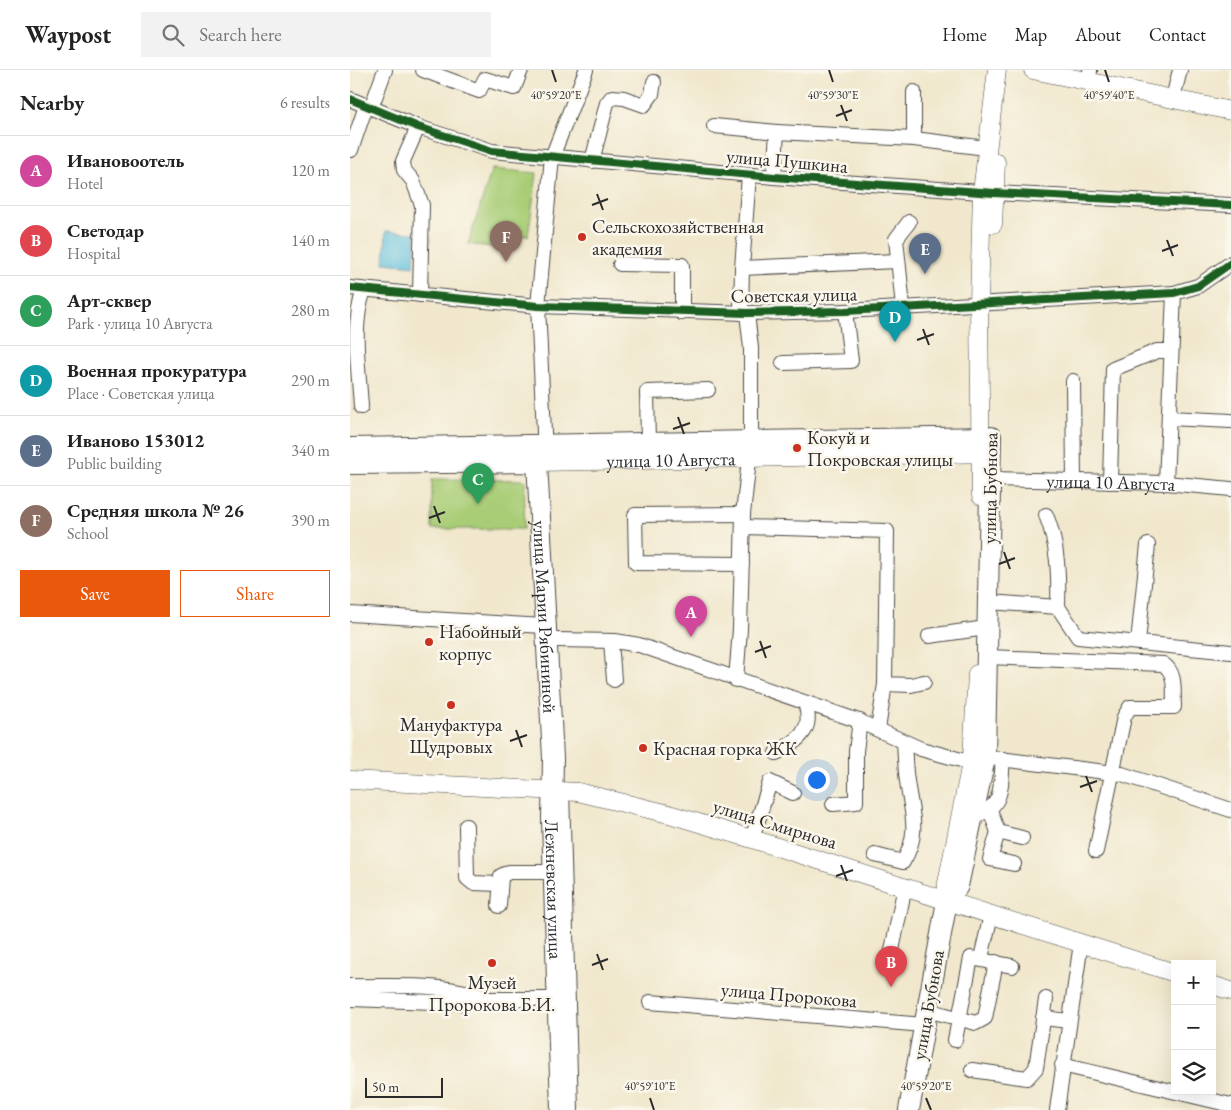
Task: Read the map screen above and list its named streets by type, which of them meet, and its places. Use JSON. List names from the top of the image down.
{
  "streets": {
    "highway": [
      "улица 10 Августа",
      "улица Бубнова",
      "улица Марии Рябининой",
      "Лежневская улица"
    ],
    "main road": ["улица Смирнова"],
    "street": ["улица Пушкина", "Советская улица", "улица Пророкова"]
  },
  "crossings": [
    ["улица Пушкина", "улица Бубнова"],
    ["улица Пушкина", "улица Марии Рябининой"],
    ["Советская улица", "улица Бубнова"],
    ["Советская улица", "улица Марии Рябининой"],
    ["улица 10 Августа", "улица Бубнова"],
    ["улица 10 Августа", "улица Марии Рябининой"],
    ["улица Бубнова", "улица Смирнова"],
    ["улица Бубнова", "улица Пророкова"],
    ["улица Марии Рябининой", "улица Смирнова"],
    ["улица Марии Рябининой", "Лежневская улица"],
    ["улица Смирнова", "Лежневская улица"]
  ],
  "places": [
    "Сельскохозяйственная академия",
    "Кокуй и Покровская улицы",
    "Набойный корпус",
    "Мануфактура Щудровых",
    "Красная горка ЖК",
    "Музей Пророкова Б.И."
  ],
  "scale_bar": "50 m",
  "page": {
    "header": "Waypost",
    "search": "Search here",
    "nav": [
      "Home",
      "Map",
      "About",
      "Contact"
    ],
    "heading": ["Nearby", "6 results"],
    "list": [
      {
        "mark": "A",
        "name": "Ивановоотель",
        "note": "Hotel",
        "value": "120 m"
      },
      {
        "mark": "B",
        "name": "Светодар",
        "note": "Hospital",
        "value": "140 m"
      },
      {
        "mark": "C",
        "name": "Арт-сквер",
        "note": "Park · улица 10 Августа",
        "value": "280 m"
      },
      {
        "mark": "D",
        "name": "Военная прокуратура",
        "note": "Place · Советская улица",
        "value": "290 m"
      },
      {
        "mark": "E",
        "name": "Иваново 153012",
        "note": "Public building",
        "value": "340 m"
      },
      {
        "mark": "F",
        "name": "Средняя школа № 26",
        "note": "School",
        "value": "390 m"
      }
    ],
    "pins": [
      "F",
      "E",
      "D",
      "C",
      "A",
      "B"
    ],
    "buttons": ["Save", "Share"],
    "map_buttons": ["+", "−"],
    "scale": "50 m"
  },
  "coordinates": [
    "40°59'20\"E",
    "40°59'30\"E",
    "40°59'40\"E",
    "40°59'10\"E"
  ]
}
